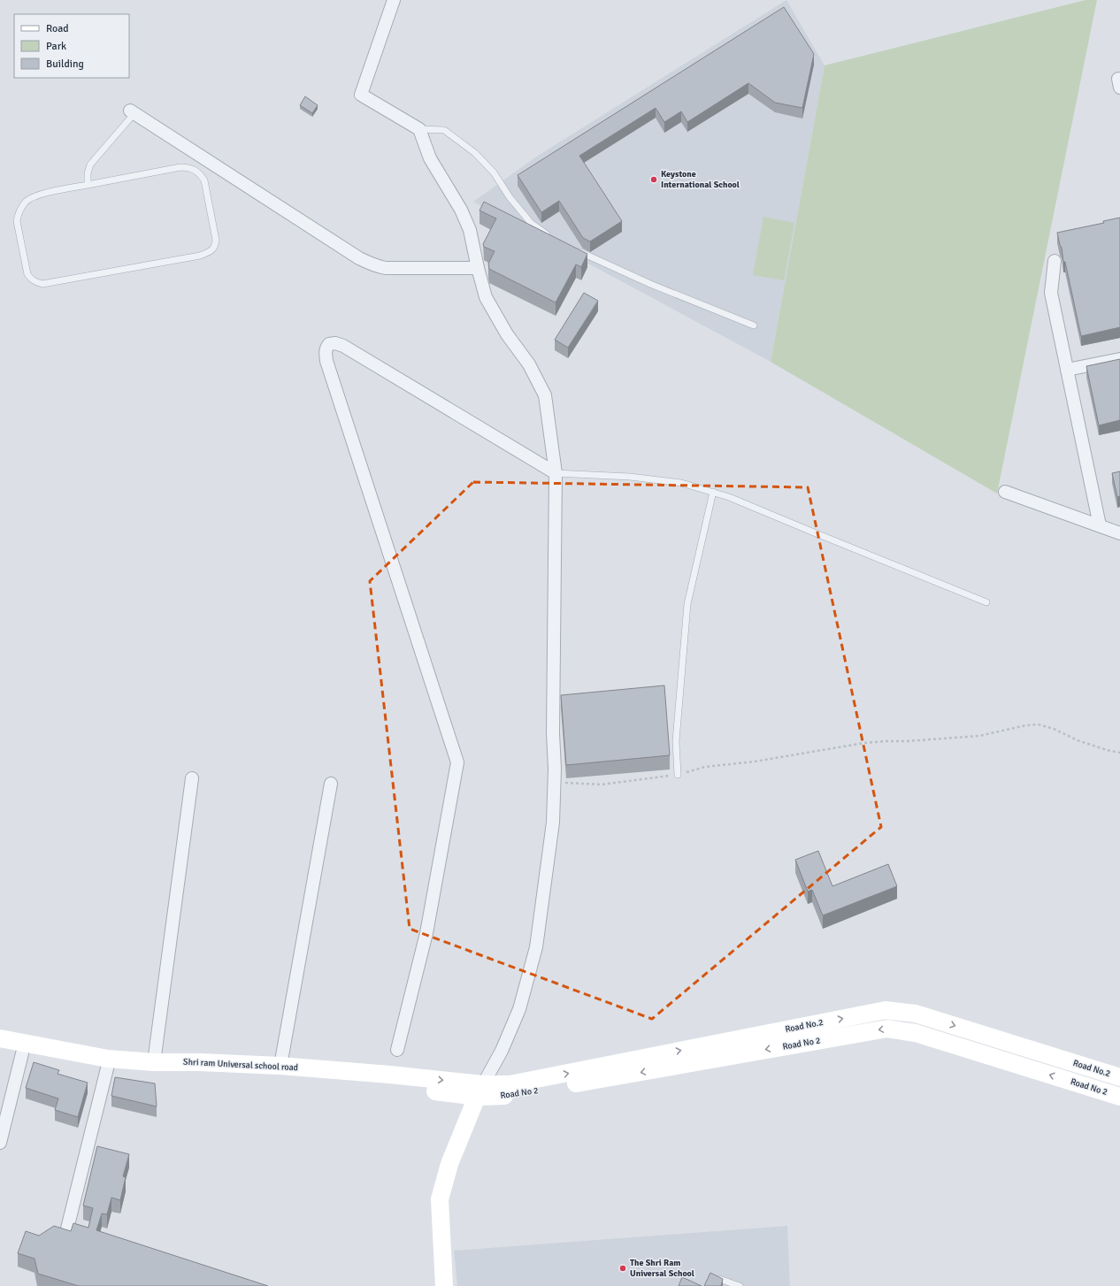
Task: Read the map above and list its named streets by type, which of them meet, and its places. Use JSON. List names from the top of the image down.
{
  "streets": {
    "street": ["Road No.2", "Road No 2", "Shri ram Universal school road"]
  },
  "crossings": [
    ["Road No.2", "Road No 2"],
    ["Road No.2", "Shri ram Universal school road"],
    ["Road No 2", "Shri ram Universal school road"]
  ],
  "one_way": ["Road No.2", "Road No 2"],
  "places": ["Keystone International School", "The Shri Ram Universal School"],
  "legend": ["Road", "Park", "Building"]
}
